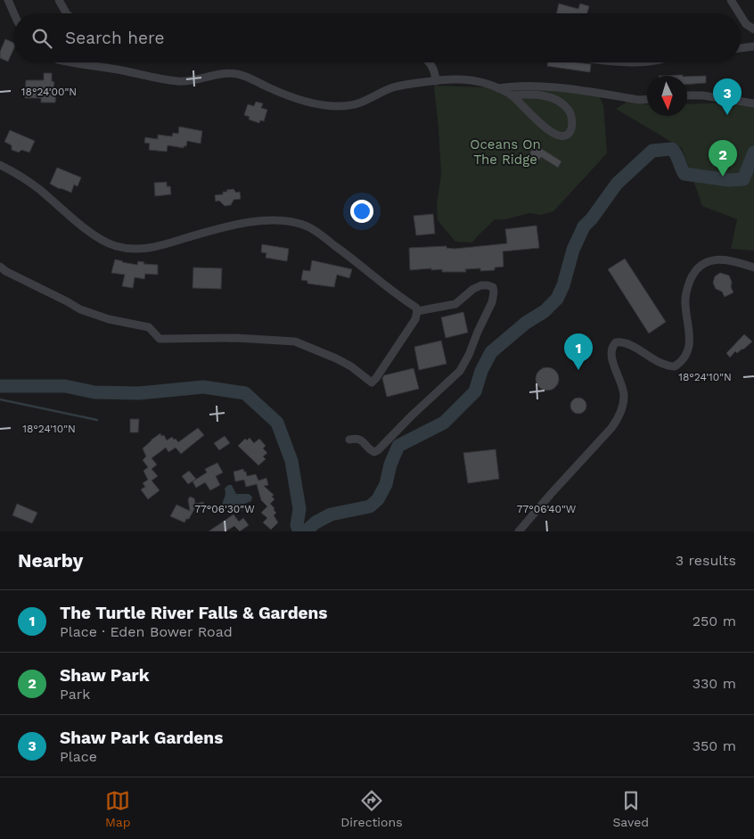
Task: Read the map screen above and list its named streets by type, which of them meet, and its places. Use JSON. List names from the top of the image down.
{
  "parks": ["Oceans On The Ridge"],
  "north": "bottom",
  "page": {
    "search": "Search here",
    "pins": ["3", "2", "1"],
    "heading": ["Nearby", "3 results"],
    "list": [
      {
        "mark": "1",
        "name": "The Turtle River Falls & Gardens",
        "note": "Place · Eden Bower Road",
        "value": "250 m"
      },
      {
        "mark": "2",
        "name": "Shaw Park",
        "note": "Park",
        "value": "330 m"
      },
      {
        "mark": "3",
        "name": "Shaw Park Gardens",
        "note": "Place",
        "value": "350 m"
      }
    ],
    "nav": ["Map", "Directions", "Saved"]
  },
  "coordinates": [
    "18°24'00\"N",
    "18°24'10\"N",
    "77°06'30\"W",
    "77°06'40\"W"
  ]
}
